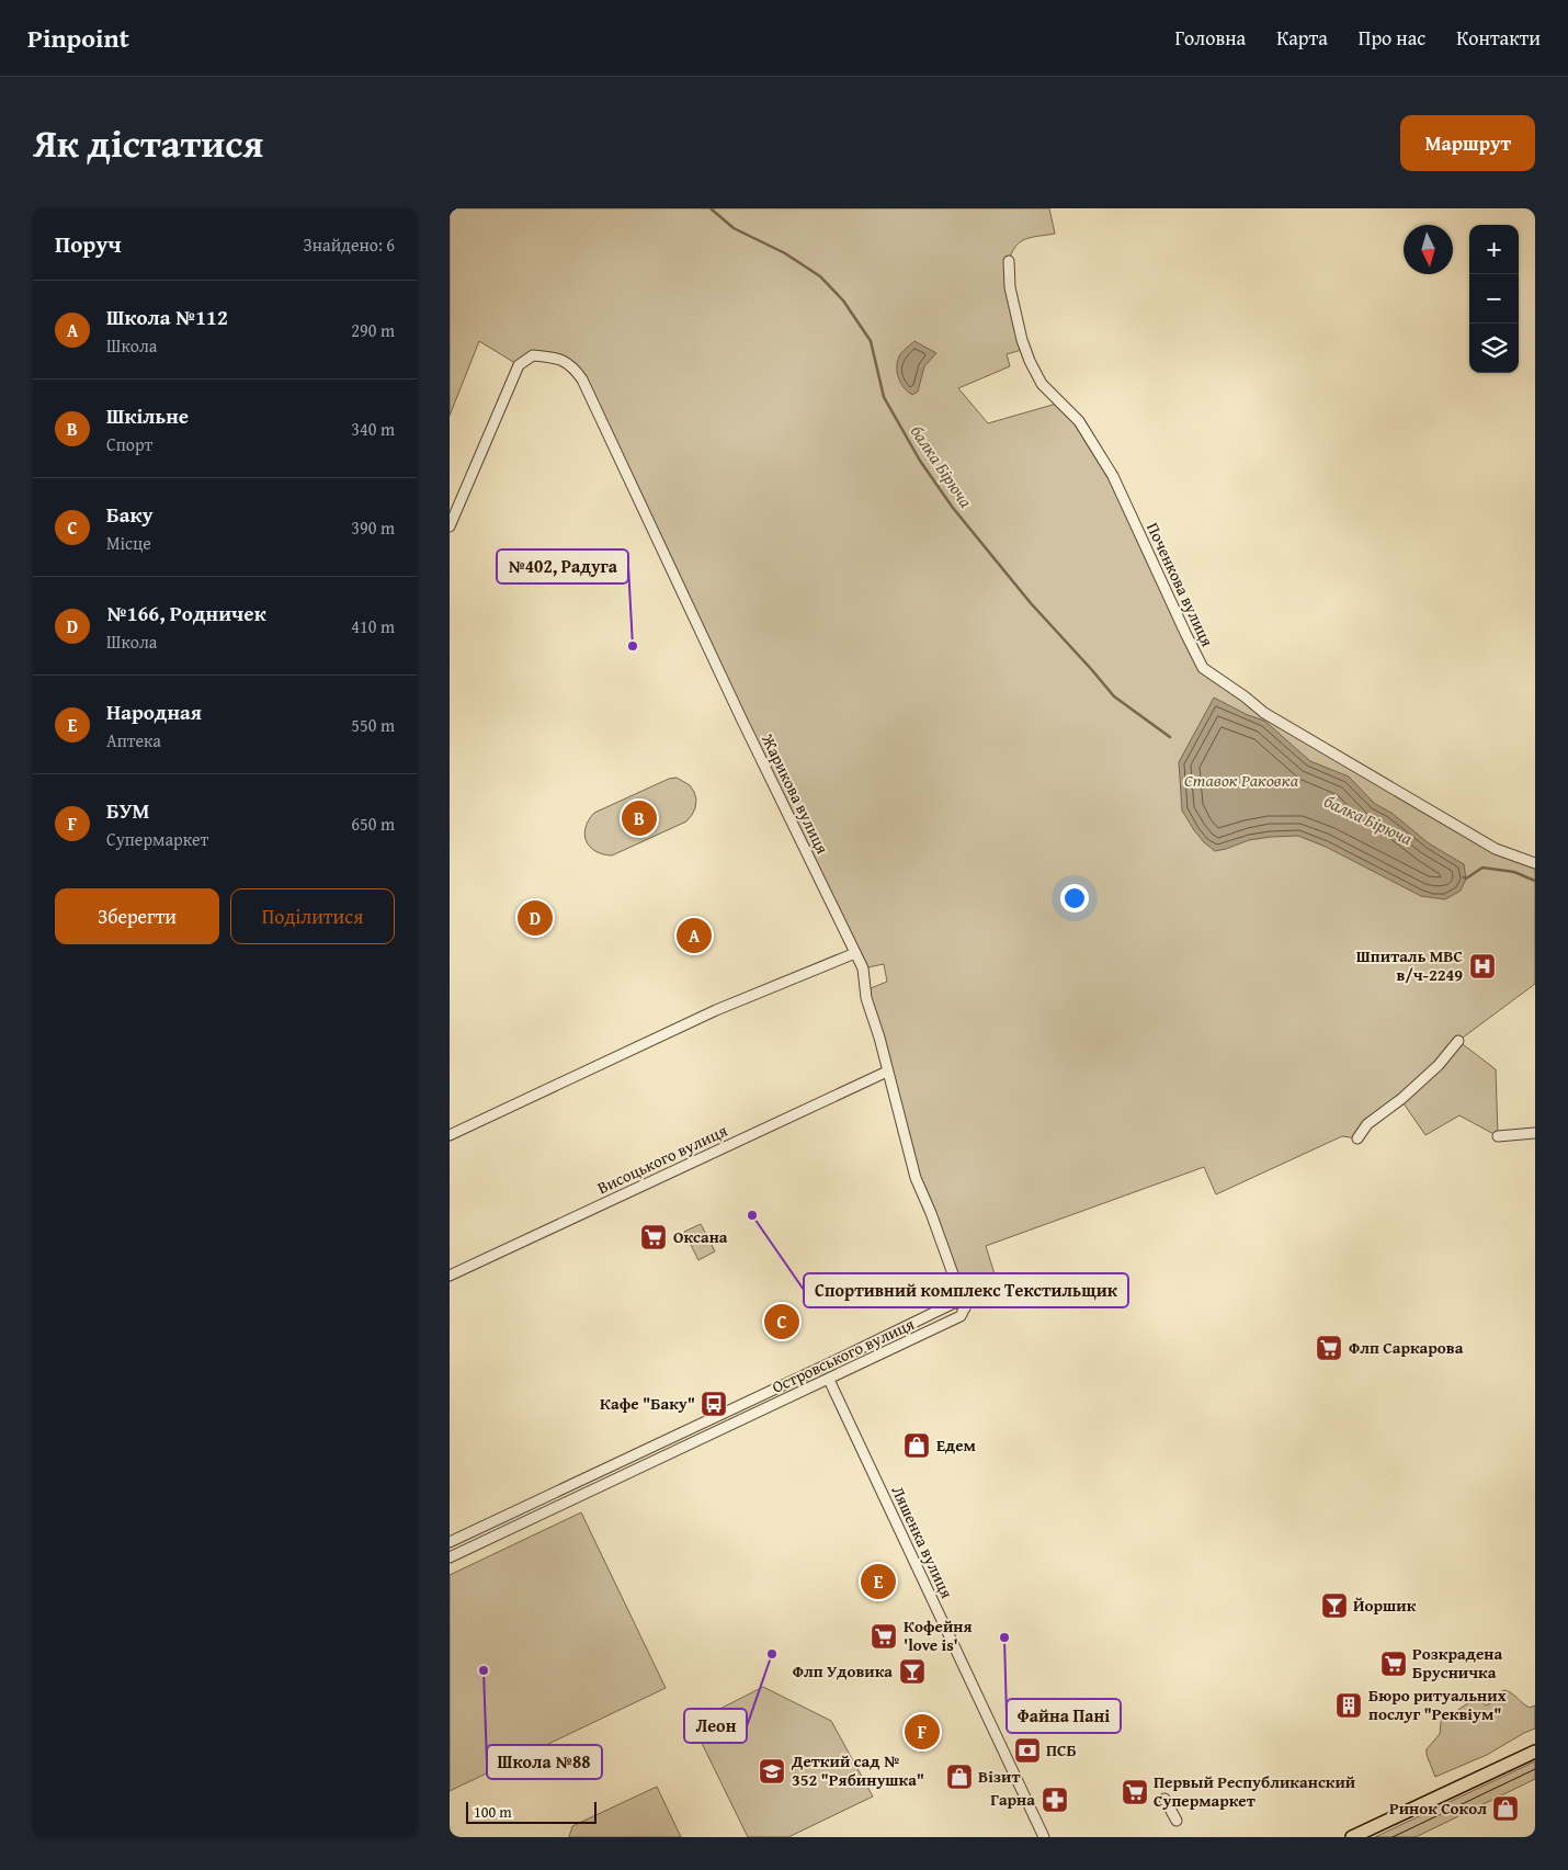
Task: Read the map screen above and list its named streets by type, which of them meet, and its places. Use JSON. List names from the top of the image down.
{
  "streets": {
    "street": [
      "Поченкова вулиця",
      "Жарикова вулиця",
      "Висоцького вулиця",
      "Островського вулиця",
      "Ляшенка вулиця"
    ]
  },
  "crossings": [
    ["Жарикова вулиця", "Висоцького вулиця"],
    ["Жарикова вулиця", "Островського вулиця"],
    ["Островського вулиця", "Ляшенка вулиця"]
  ],
  "water": ["балка Бірюча", "Ставок Раковка"],
  "places": {
    "other": [
      "№402, Радуга",
      "Спортивний комплекс Текстильщик",
      "Файна Пані",
      "Леон",
      "Школа №88"
    ],
    "hospital": ["Шпиталь МВС в/ч-2249"],
    "supermarket": [
      "Оксана",
      "Флп Саркарова",
      "Кофейня 'love is'",
      "Розкрадена Брусничка",
      "Первый Республиканский Супермаркет"
    ],
    "bus stop": ["Кафе \"Баку\""],
    "shop": ["Едем", "Візит", "Ринок Сокол"],
    "bar": ["Йоршик", "Флп Удовика"],
    "building": ["Бюро ритуальних послуг \"Реквіум\""],
    "bank": ["ПСБ"],
    "school or university": ["Деткий сад № 352 \"Рябинушка\""],
    "pharmacy": ["Гарна"]
  },
  "scale_bar": "100 m",
  "north": "bottom",
  "page": {
    "header": "Pinpoint",
    "nav": [
      "Головна",
      "Карта",
      "Про нас",
      "Контакти"
    ],
    "title": "Як дістатися",
    "buttons": [
      "Маршрут",
      ["Зберегти", "Поділитися"]
    ],
    "heading": ["Поруч", "Знайдено: 6"],
    "map_buttons": ["+", "−"],
    "list": [
      {
        "mark": "A",
        "name": "Школа №112",
        "note": "Школа",
        "value": "290 m"
      },
      {
        "mark": "B",
        "name": "Шкільне",
        "note": "Спорт",
        "value": "340 m"
      },
      {
        "mark": "C",
        "name": "Баку",
        "note": "Місце",
        "value": "390 m"
      },
      {
        "mark": "D",
        "name": "№166, Родничек",
        "note": "Школа",
        "value": "410 m"
      },
      {
        "mark": "E",
        "name": "Народная",
        "note": "Аптека",
        "value": "550 m"
      },
      {
        "mark": "F",
        "name": "БУМ",
        "note": "Супермаркет",
        "value": "650 m"
      }
    ],
    "pins": [
      "B",
      "D",
      "A",
      "C",
      "E",
      "F"
    ],
    "scale": "100 m"
  }
}
